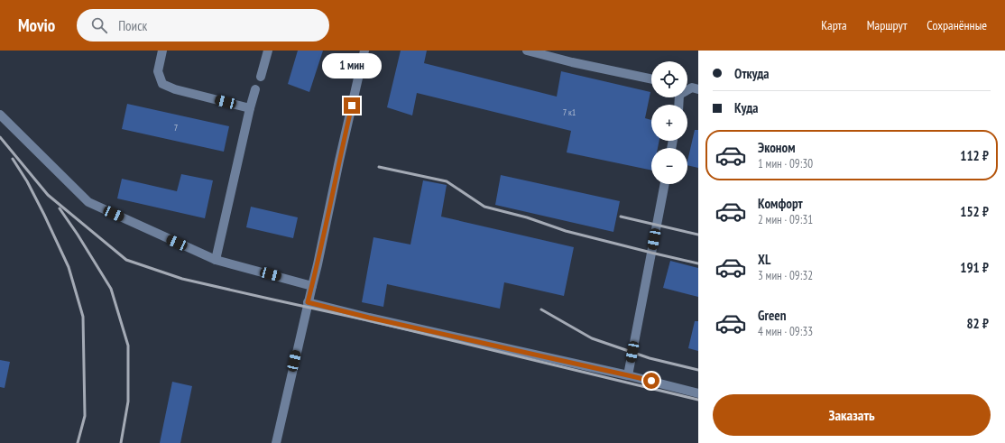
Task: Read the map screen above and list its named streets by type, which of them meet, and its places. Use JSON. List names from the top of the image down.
{
  "house_numbers": ["7 к1", "7"],
  "page": {
    "header": "Movio",
    "search": "Поиск",
    "nav": ["Карта", "Маршрут", "Сохранённые"],
    "banner": ["Откуда", "Куда"],
    "bubble": "1 мин",
    "map_buttons": ["+", "−"],
    "list": [
      {
        "name": "Эконом",
        "note": "1 мин · 09:30",
        "value": "112 ₽"
      },
      {
        "name": "Комфорт",
        "note": "2 мин · 09:31",
        "value": "152 ₽"
      },
      {
        "name": "XL",
        "note": "3 мин · 09:32",
        "value": "191 ₽"
      },
      {
        "name": "Green",
        "note": "4 мин · 09:33",
        "value": "82 ₽"
      }
    ],
    "buttons": "Заказать"
  }
}
